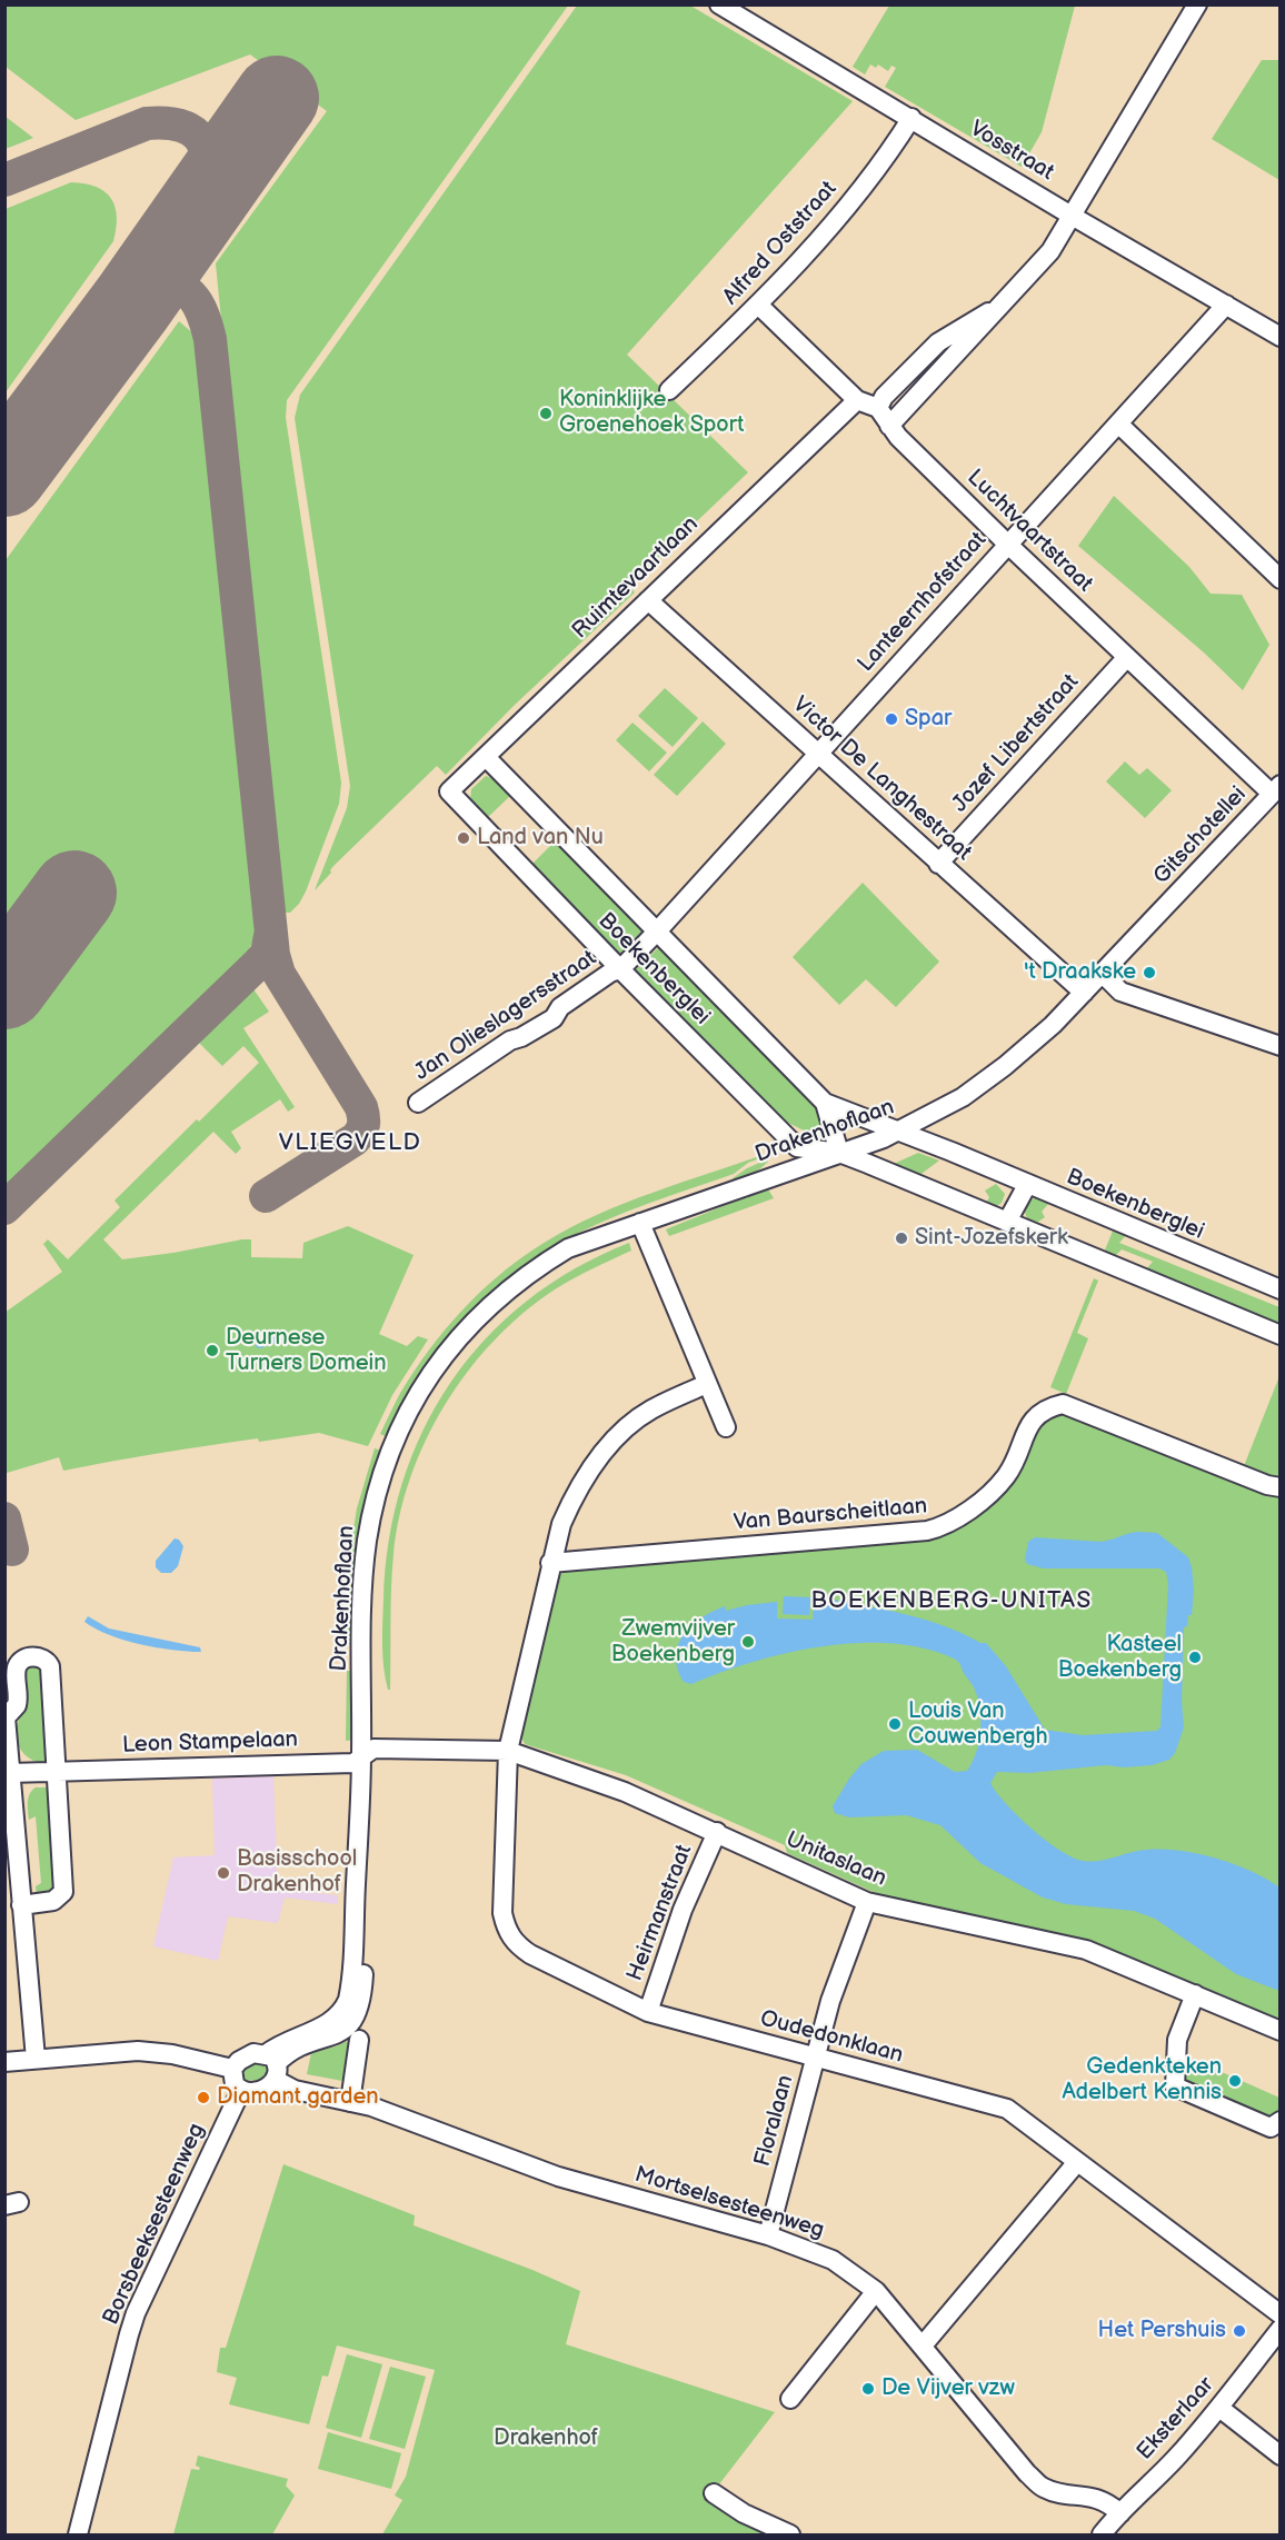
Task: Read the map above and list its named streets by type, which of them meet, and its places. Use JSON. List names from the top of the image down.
{
  "streets": {
    "street": [
      "Vosstraat",
      "Alfred Oststraat",
      "Luchtvaartstraat",
      "Ruimtevaartlaan",
      "Lanteernhofstraat",
      "Jozef Libertstraat",
      "Victor De Langhestraat",
      "Gitschotellei",
      "Boekenberglei",
      "Jan Olieslagersstraat",
      "Drakenhoflaan",
      "Van Baurscheitlaan",
      "Leon Stampelaan",
      "Unitaslaan",
      "Heirmanstraat",
      "Oudedonklaan",
      "Floralaan",
      "Mortselsesteenweg",
      "Borsbeeksesteenweg",
      "Eksterlaar"
    ]
  },
  "crossings": [
    ["Vosstraat", "Alfred Oststraat"],
    ["Vosstraat", "Lanteernhofstraat"],
    ["Luchtvaartstraat", "Lanteernhofstraat"],
    ["Luchtvaartstraat", "Jozef Libertstraat"],
    ["Luchtvaartstraat", "Gitschotellei"],
    ["Ruimtevaartlaan", "Victor De Langhestraat"],
    ["Ruimtevaartlaan", "Boekenberglei"],
    ["Lanteernhofstraat", "Victor De Langhestraat"],
    ["Lanteernhofstraat", "Boekenberglei"],
    ["Lanteernhofstraat", "Jan Olieslagersstraat"],
    ["Jozef Libertstraat", "Victor De Langhestraat"],
    ["Victor De Langhestraat", "Drakenhoflaan"],
    ["Gitschotellei", "Drakenhoflaan"],
    ["Boekenberglei", "Jan Olieslagersstraat"],
    ["Boekenberglei", "Drakenhoflaan"],
    ["Drakenhoflaan", "Leon Stampelaan"],
    ["Drakenhoflaan", "Unitaslaan"],
    ["Drakenhoflaan", "Mortselsesteenweg"],
    ["Drakenhoflaan", "Borsbeeksesteenweg"],
    ["Van Baurscheitlaan", "Oudedonklaan"],
    ["Leon Stampelaan", "Unitaslaan"],
    ["Unitaslaan", "Heirmanstraat"],
    ["Unitaslaan", "Oudedonklaan"],
    ["Unitaslaan", "Floralaan"],
    ["Heirmanstraat", "Oudedonklaan"],
    ["Oudedonklaan", "Floralaan"],
    ["Floralaan", "Mortselsesteenweg"],
    ["Mortselsesteenweg", "Borsbeeksesteenweg"],
    ["Mortselsesteenweg", "Eksterlaar"]
  ],
  "districts": ["VLIEGVELD", "BOEKENBERG-UNITAS"],
  "parks": ["Drakenhof"],
  "places": [
    "Koninklijke Groenehoek Sport",
    "Spar",
    "Land van Nu",
    "'t Draakske",
    "Sint-Jozefskerk",
    "Deurnese Turners Domein",
    "Zwemvijver Boekenberg",
    "Kasteel Boekenberg",
    "Louis Van Couwenbergh",
    "Basisschool Drakenhof",
    "Gedenkteken Adelbert Kennis",
    "Diamant garden",
    "Het Pershuis",
    "De Vijver vzw"
  ]
}
